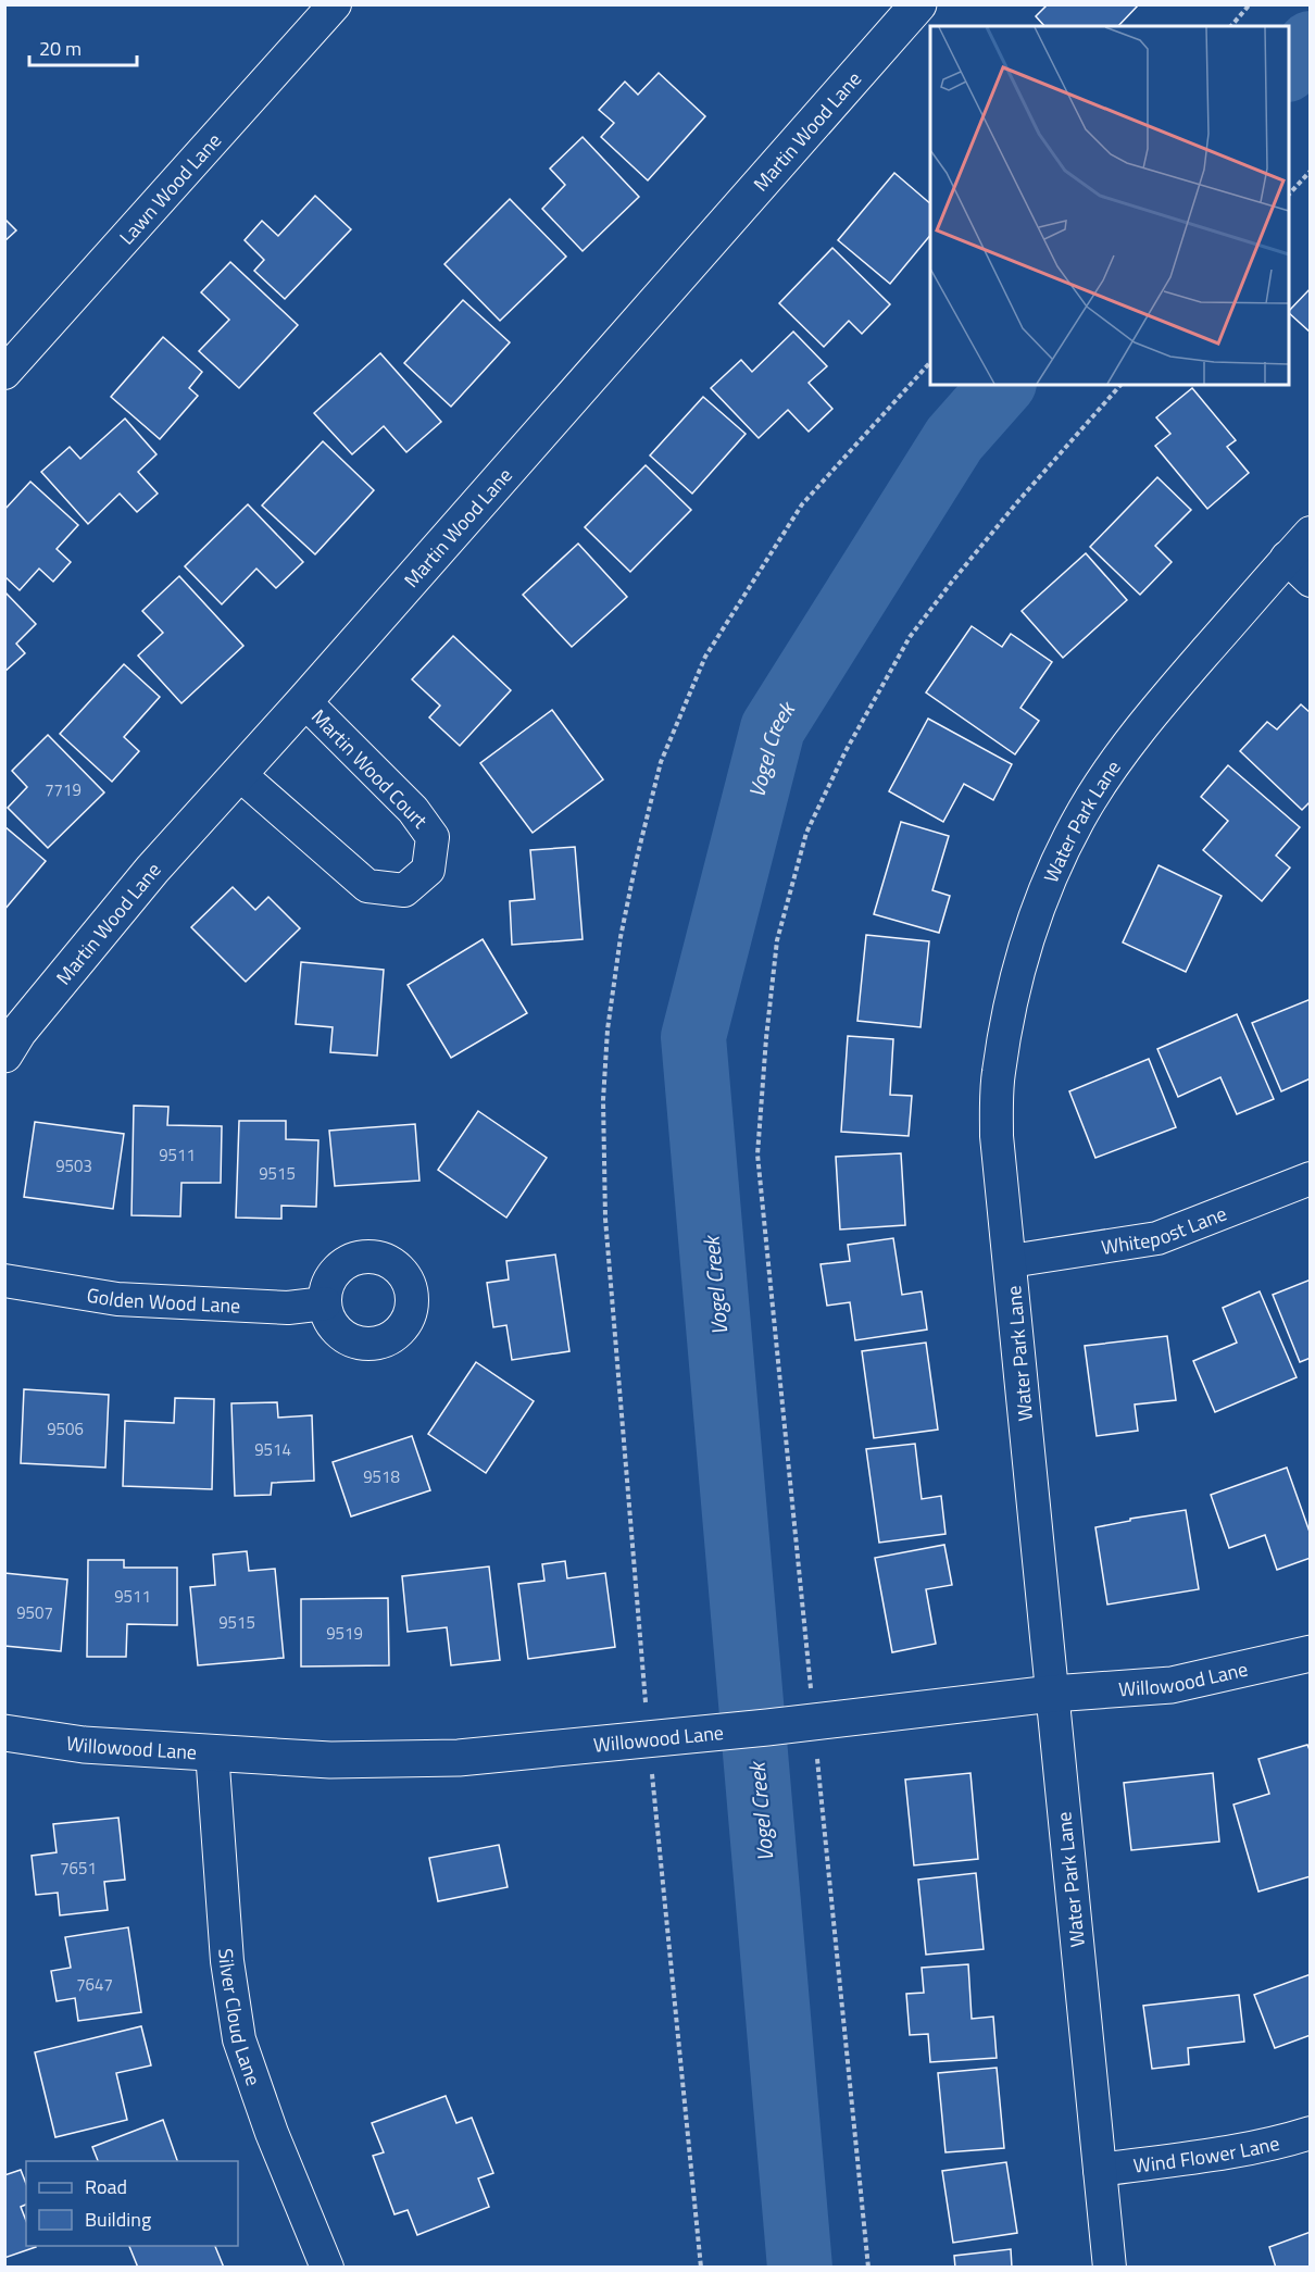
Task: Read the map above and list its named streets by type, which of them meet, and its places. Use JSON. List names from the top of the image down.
{
  "streets": {
    "street": [
      "Martin Wood Lane",
      "Lawn Wood Lane",
      "Martin Wood Court",
      "Water Park Lane",
      "Whitepost Lane",
      "Golden Wood Lane",
      "Willowood Lane",
      "Silver Cloud Lane",
      "Wind Flower Lane"
    ]
  },
  "crossings": [
    ["Martin Wood Lane", "Martin Wood Court"],
    ["Water Park Lane", "Whitepost Lane"],
    ["Water Park Lane", "Willowood Lane"],
    ["Water Park Lane", "Wind Flower Lane"],
    ["Willowood Lane", "Silver Cloud Lane"]
  ],
  "water": ["Vogel Creek"],
  "house_numbers": [
    "7719",
    "9511",
    "9503",
    "9515",
    "9506",
    "9514",
    "9518",
    "9511",
    "9507",
    "9515",
    "9519",
    "7651",
    "7647"
  ],
  "legend": ["Road", "Building"],
  "scale_bar": "20 m"
}
